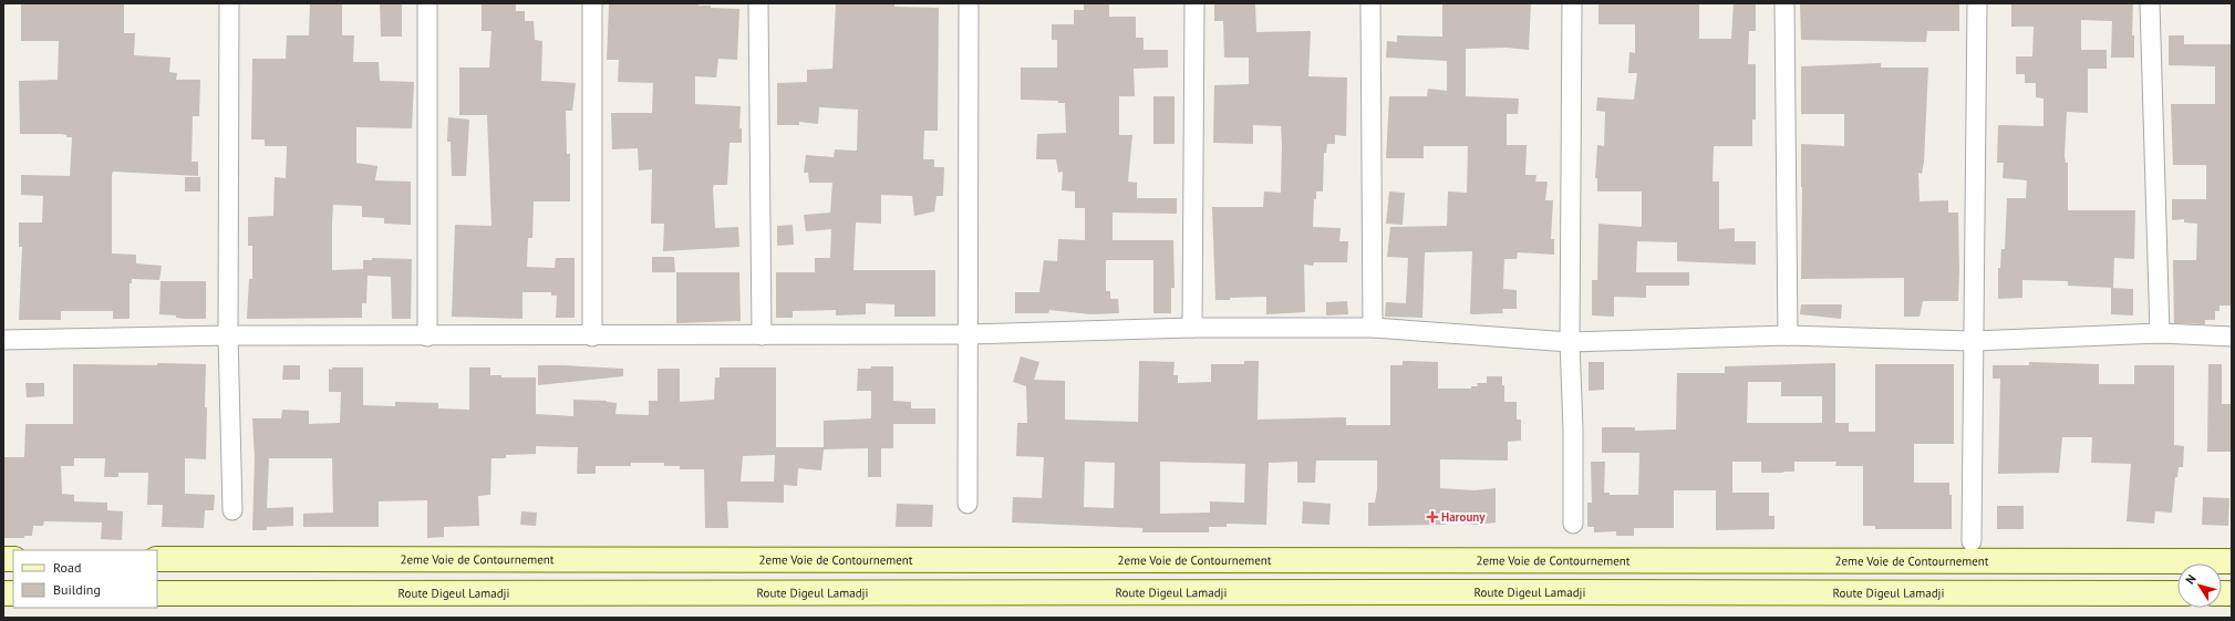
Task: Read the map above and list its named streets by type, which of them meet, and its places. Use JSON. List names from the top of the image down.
{
  "streets": {
    "main road": ["2eme Voie de Contournement", "Route Digeul Lamadji"]
  },
  "places": {
    "health": ["Harouny"]
  },
  "legend": ["Road", "Building"],
  "north": "top left"
}
